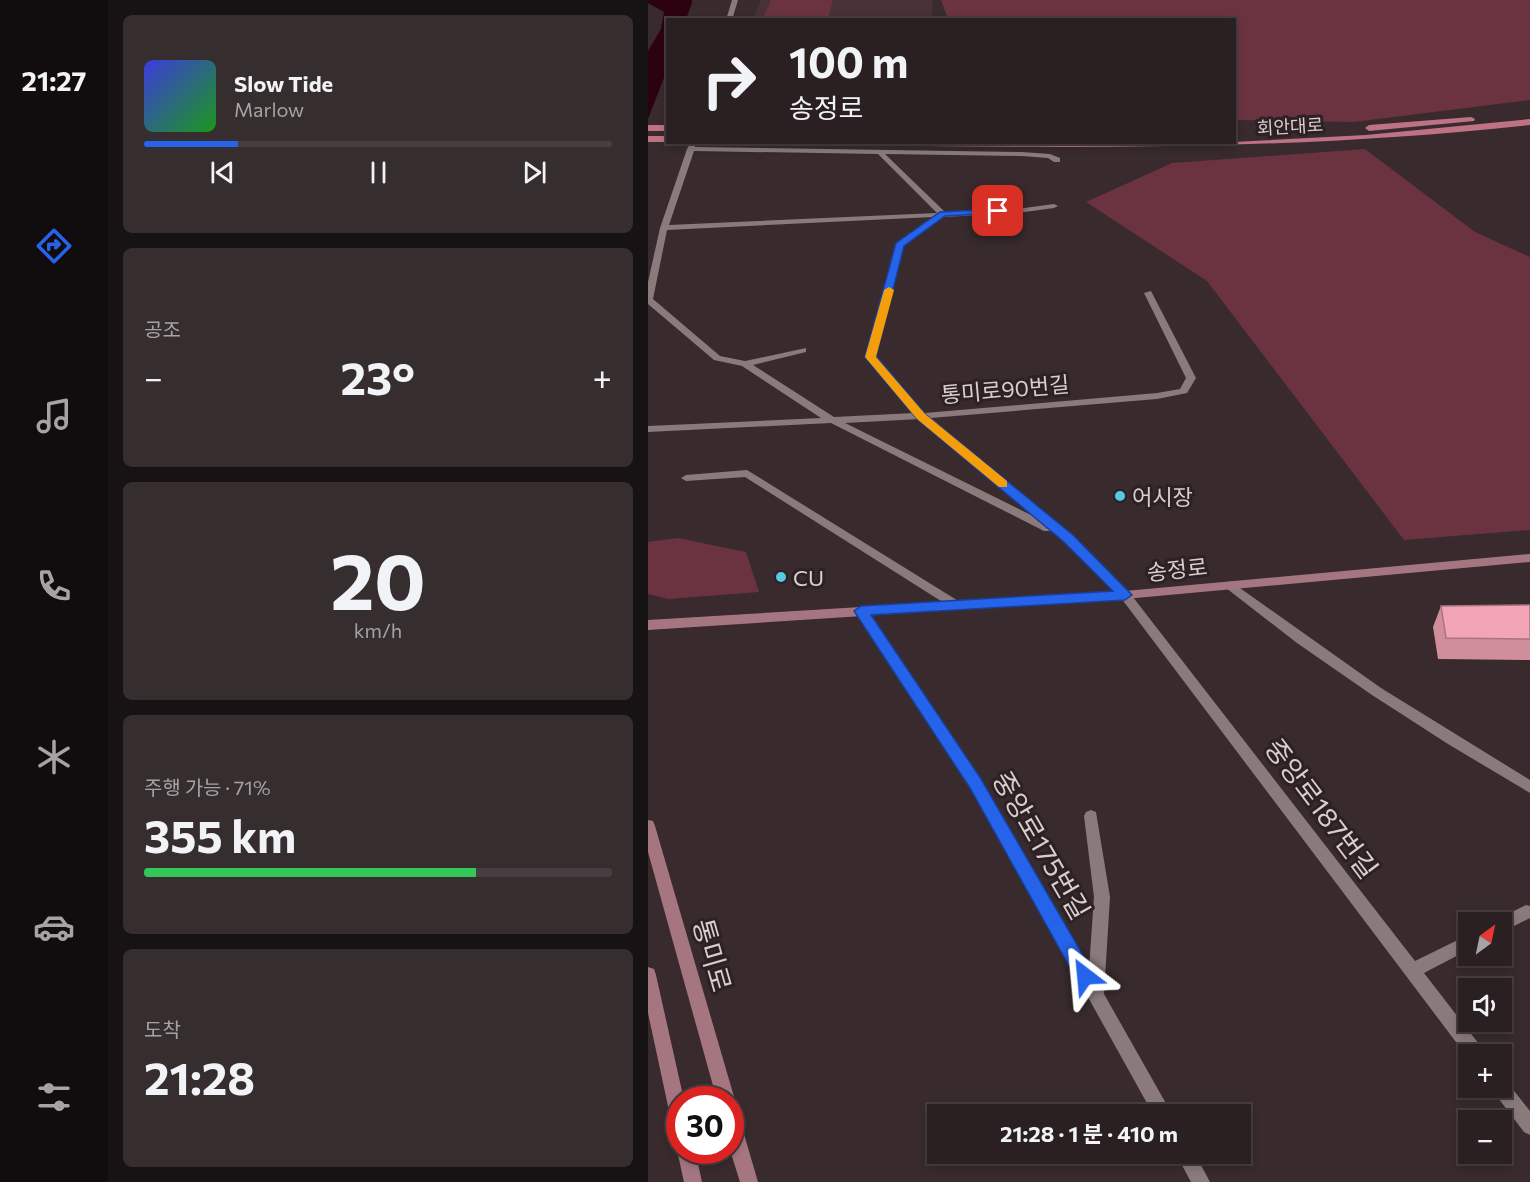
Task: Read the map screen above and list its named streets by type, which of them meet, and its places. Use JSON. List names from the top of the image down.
{
  "streets": {
    "main road": ["회안대로"],
    "street": [
      "통미로90번길",
      "송정로",
      "중앙로187번길",
      "중앙로175번길",
      "통미로"
    ]
  },
  "crossings": [
    ["송정로", "중앙로187번길"],
    ["송정로", "중앙로175번길"]
  ],
  "places": ["어시장", "CU"],
  "north": "top right",
  "page": {
    "tabs": "21:27",
    "turn": ["100 m", "송정로"],
    "song": ["Slow Tide", "Marlow"],
    "tile": [
      "공조",
      ["20", "km/h"],
      ["주행 가능 · 71%", "355 km"],
      ["도착", "21:28"]
    ],
    "heat": ["−", "23°", "+"],
    "map_buttons": ["+", "−"],
    "limit": "30",
    "trip": "21:28 · 1 분 · 410 m"
  }
}
